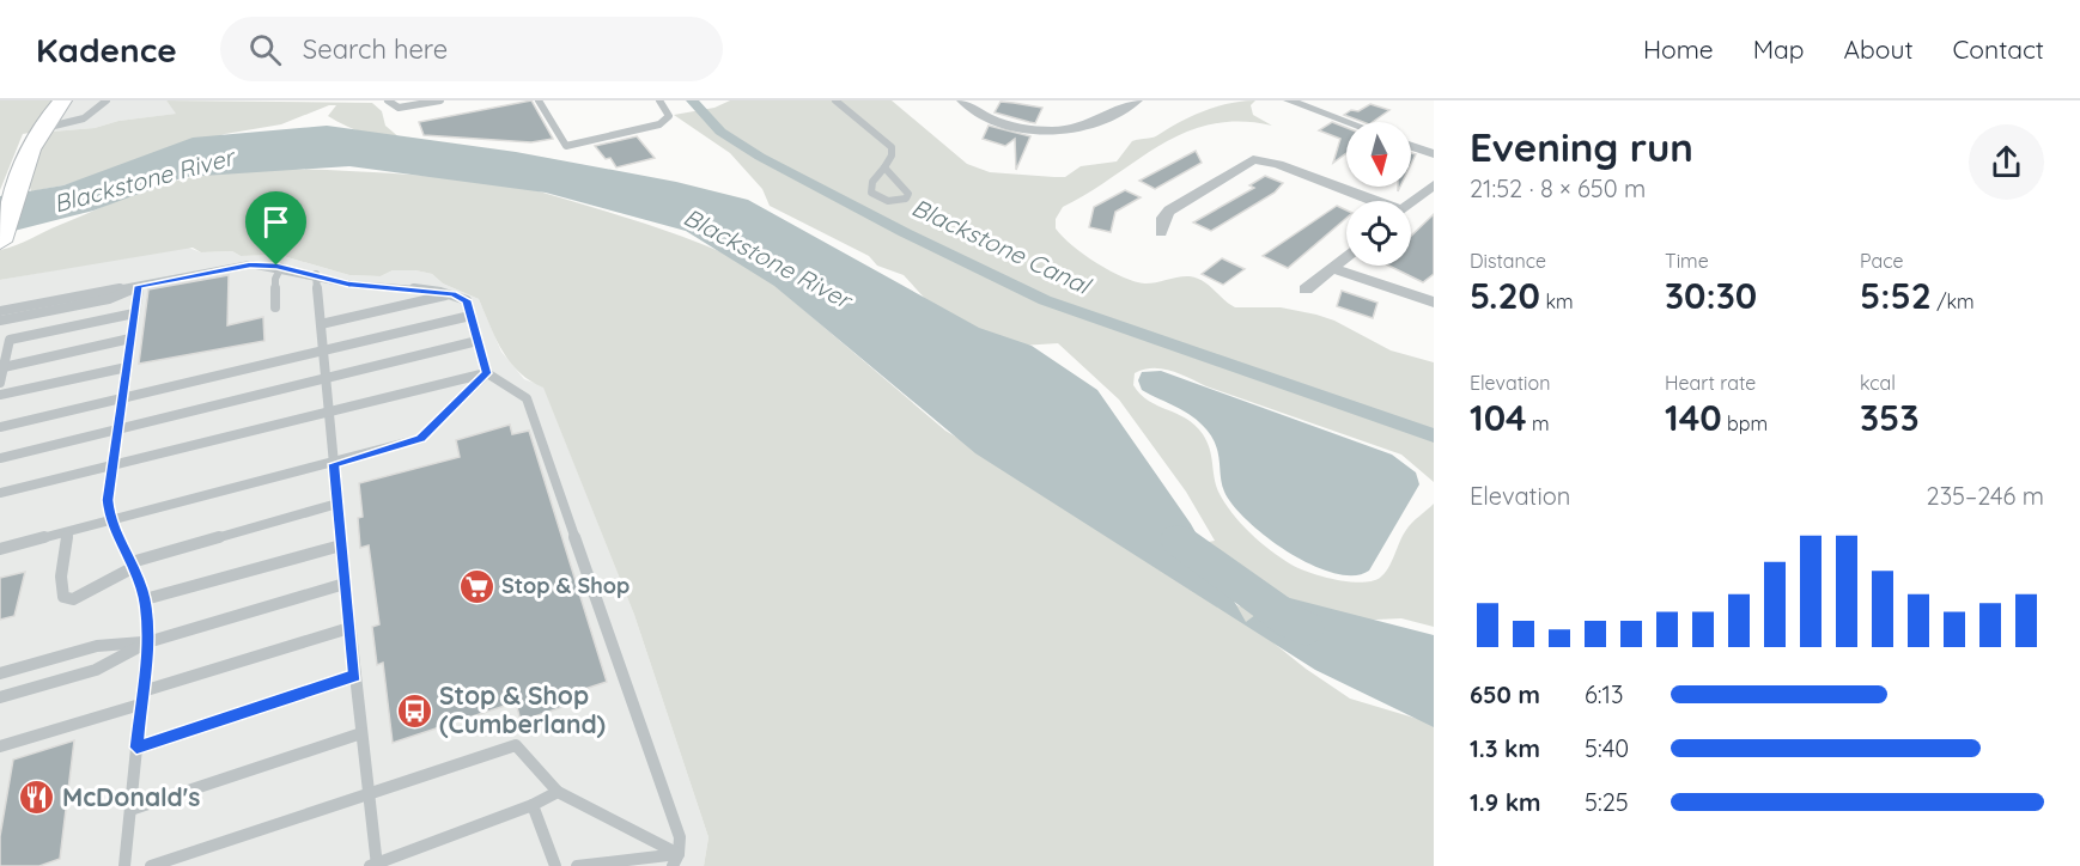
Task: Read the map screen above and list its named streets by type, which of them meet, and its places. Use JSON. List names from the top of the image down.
{
  "water": ["Blackstone River", "Blackstone Canal"],
  "places": {
    "supermarket": ["Stop & Shop"],
    "bus stop": ["Stop & Shop (Cumberland)"],
    "restaurant": ["McDonald's"]
  },
  "north": "bottom",
  "page": {
    "header": "Kadence",
    "search": "Search here",
    "nav": [
      "Home",
      "Map",
      "About",
      "Contact"
    ],
    "heading": ["Evening run", "21:52 · 8 × 650 m"],
    "stats": [
      ["Distance", "5.20 km"],
      ["Time", "30:30"],
      ["Pace", "5:52 /km"],
      ["Elevation", "104 m"],
      ["Heart rate", "140 bpm"],
      ["kcal", "353"]
    ],
    "chart": ["Elevation", "235–246 m"],
    "list": [
      {
        "name": "650 m",
        "note": "6:13"
      },
      {
        "name": "1.3 km",
        "note": "5:40"
      },
      {
        "name": "1.9 km",
        "note": "5:25"
      }
    ]
  }
}
